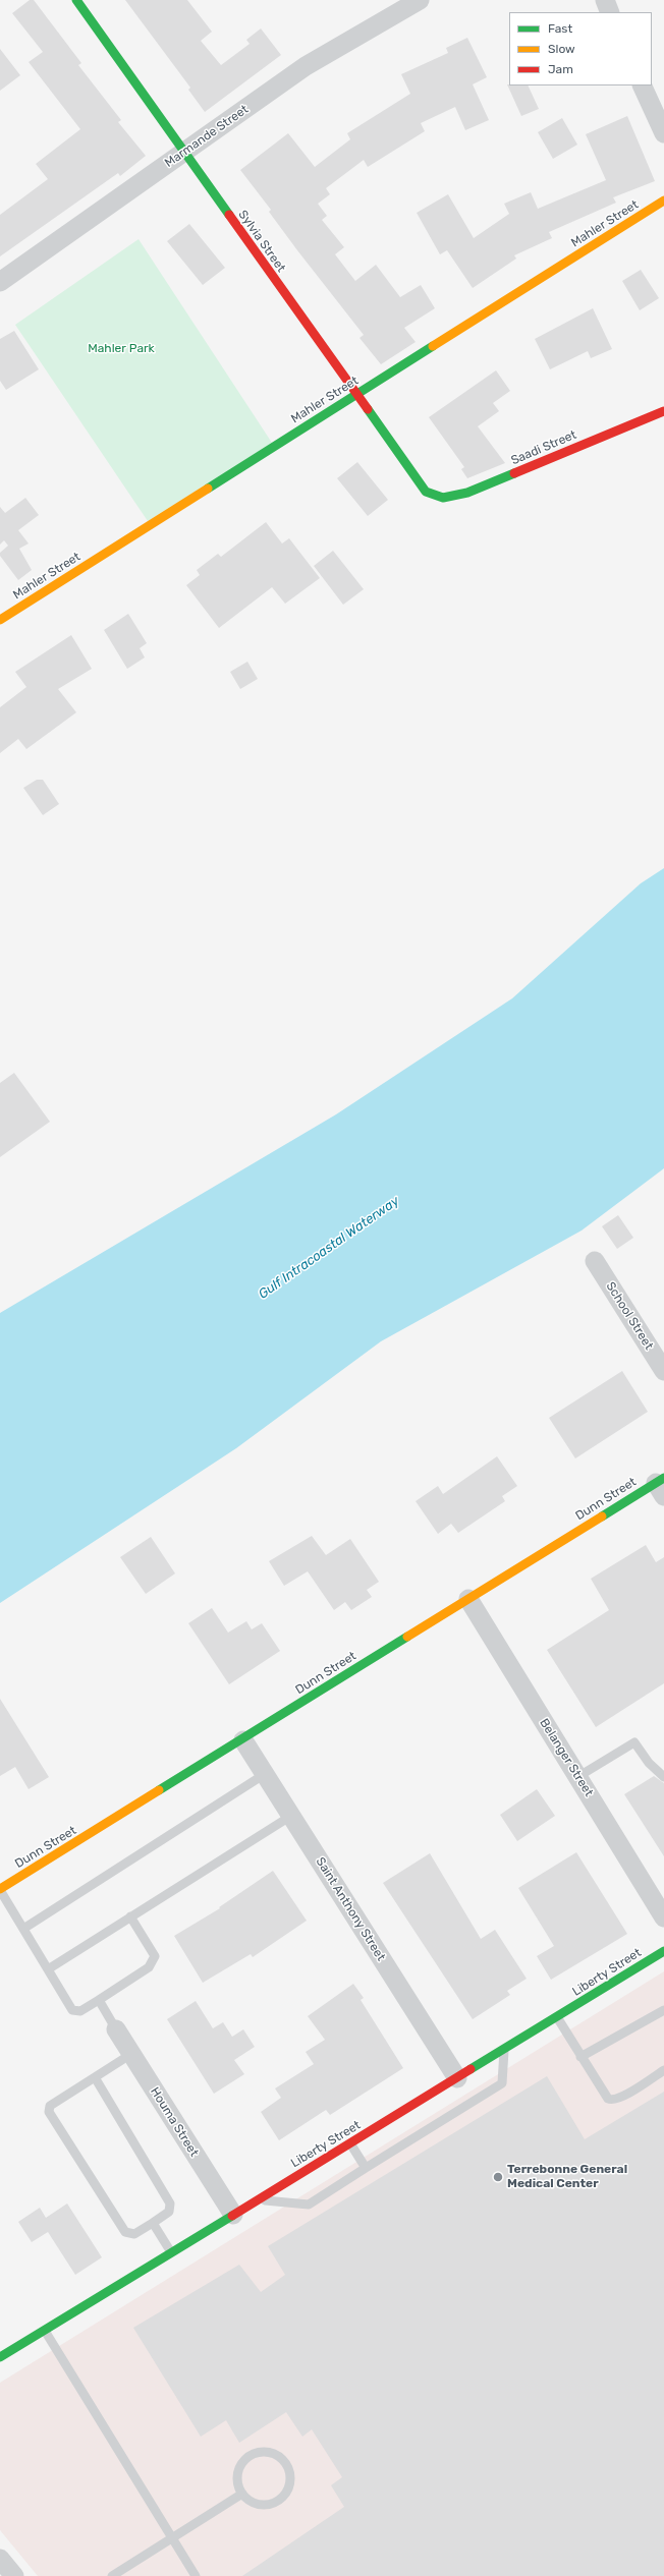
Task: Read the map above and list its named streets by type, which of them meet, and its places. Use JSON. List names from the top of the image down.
{
  "streets": {
    "street": [
      "Marmande Street",
      "Mahler Street",
      "Sylvia Street",
      "Saadi Street",
      "School Street",
      "Dunn Street",
      "Belanger Street",
      "Saint Anthony Street",
      "Liberty Street",
      "Houma Street"
    ]
  },
  "crossings": [
    ["Marmande Street", "Sylvia Street"],
    ["Mahler Street", "Sylvia Street"],
    ["Sylvia Street", "Saadi Street"],
    ["Dunn Street", "Belanger Street"],
    ["Dunn Street", "Saint Anthony Street"],
    ["Saint Anthony Street", "Liberty Street"],
    ["Liberty Street", "Houma Street"]
  ],
  "water": ["Gulf Intracoastal Waterway"],
  "parks": ["Mahler Park"],
  "places": ["Terrebonne General Medical Center"],
  "legend": ["Fast", "Slow", "Jam"]
}
